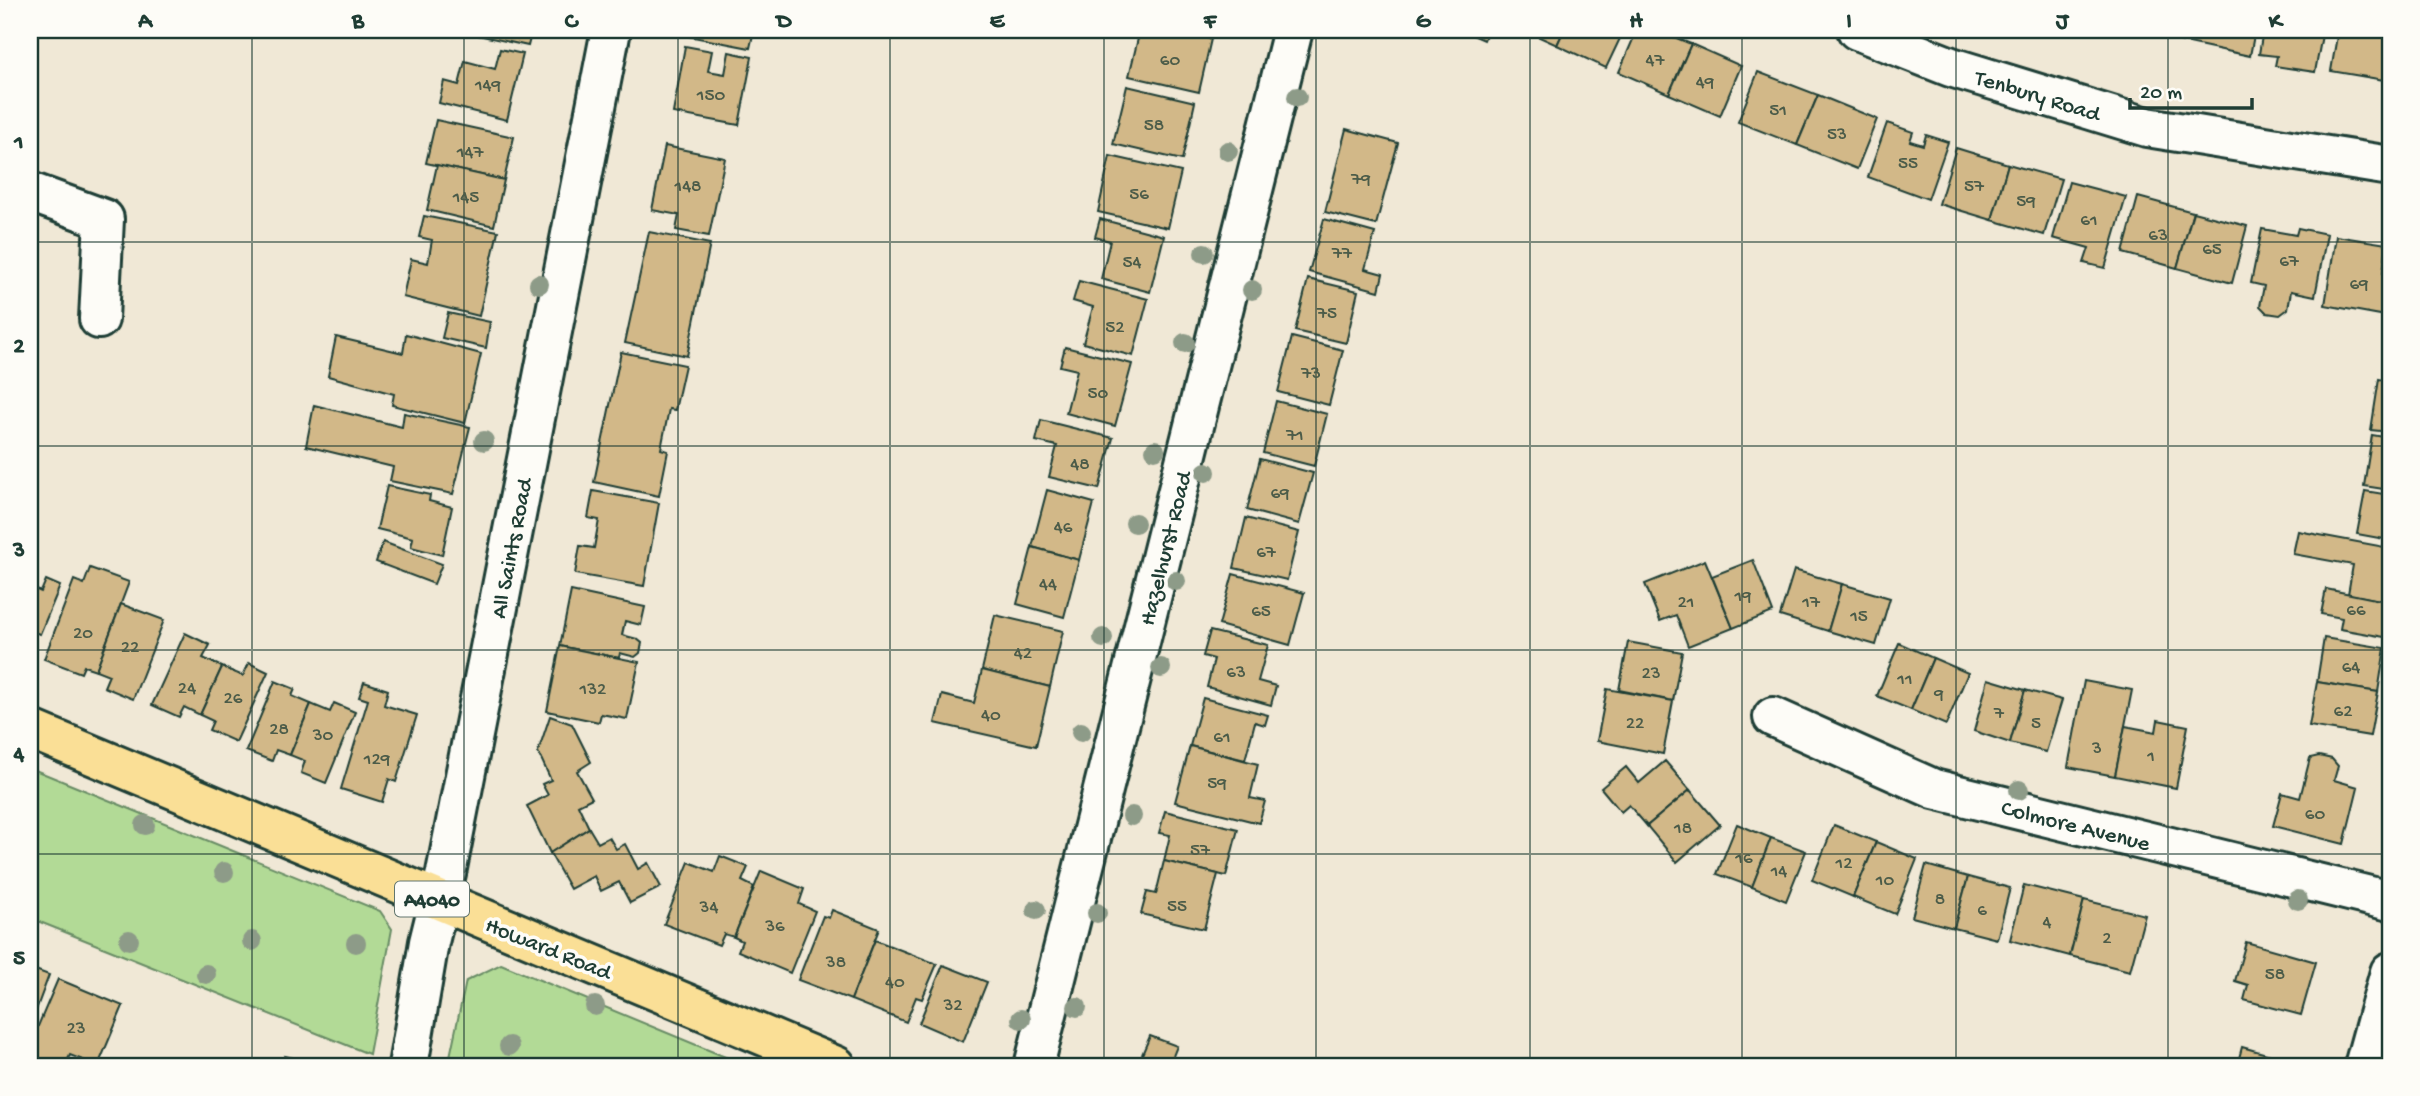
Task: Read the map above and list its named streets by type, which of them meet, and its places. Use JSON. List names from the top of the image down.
{
  "streets": {
    "main road": ["A4040", "Howard Road"],
    "street": [
      "Tenbury Road",
      "All Saints Road",
      "Hazelhurst Road",
      "Colmore Avenue"
    ]
  },
  "crossings": [
    ["All Saints Road", "Howard Road"]
  ],
  "house_numbers": [
    "60",
    "47",
    "49",
    "149",
    "150",
    "51",
    "58",
    "53",
    "147",
    "55",
    "79",
    "148",
    "57",
    "56",
    "145",
    "59",
    "61",
    "63",
    "65",
    "77",
    "67",
    "54",
    "69",
    "75",
    "52",
    "73",
    "50",
    "71",
    "48",
    "69",
    "46",
    "67",
    "44",
    "19",
    "21",
    "17",
    "66",
    "65",
    "15",
    "20",
    "22",
    "42",
    "64",
    "63",
    "23",
    "11",
    "24",
    "132",
    "9",
    "26",
    "62",
    "7",
    "40",
    "22",
    "5",
    "28",
    "30",
    "61",
    "3",
    "1",
    "129",
    "59",
    "60",
    "18",
    "57",
    "16",
    "12",
    "14",
    "10",
    "8",
    "55",
    "34",
    "6",
    "4",
    "36",
    "2",
    "38",
    "58",
    "40",
    "32",
    "23"
  ],
  "scale_bar": "20 m",
  "grid": {
    "columns": [
      "A",
      "B",
      "C",
      "D",
      "E",
      "F",
      "G",
      "H",
      "I",
      "J",
      "K"
    ],
    "rows": [
      "1",
      "2",
      "3",
      "4",
      "5"
    ]
  }
}
